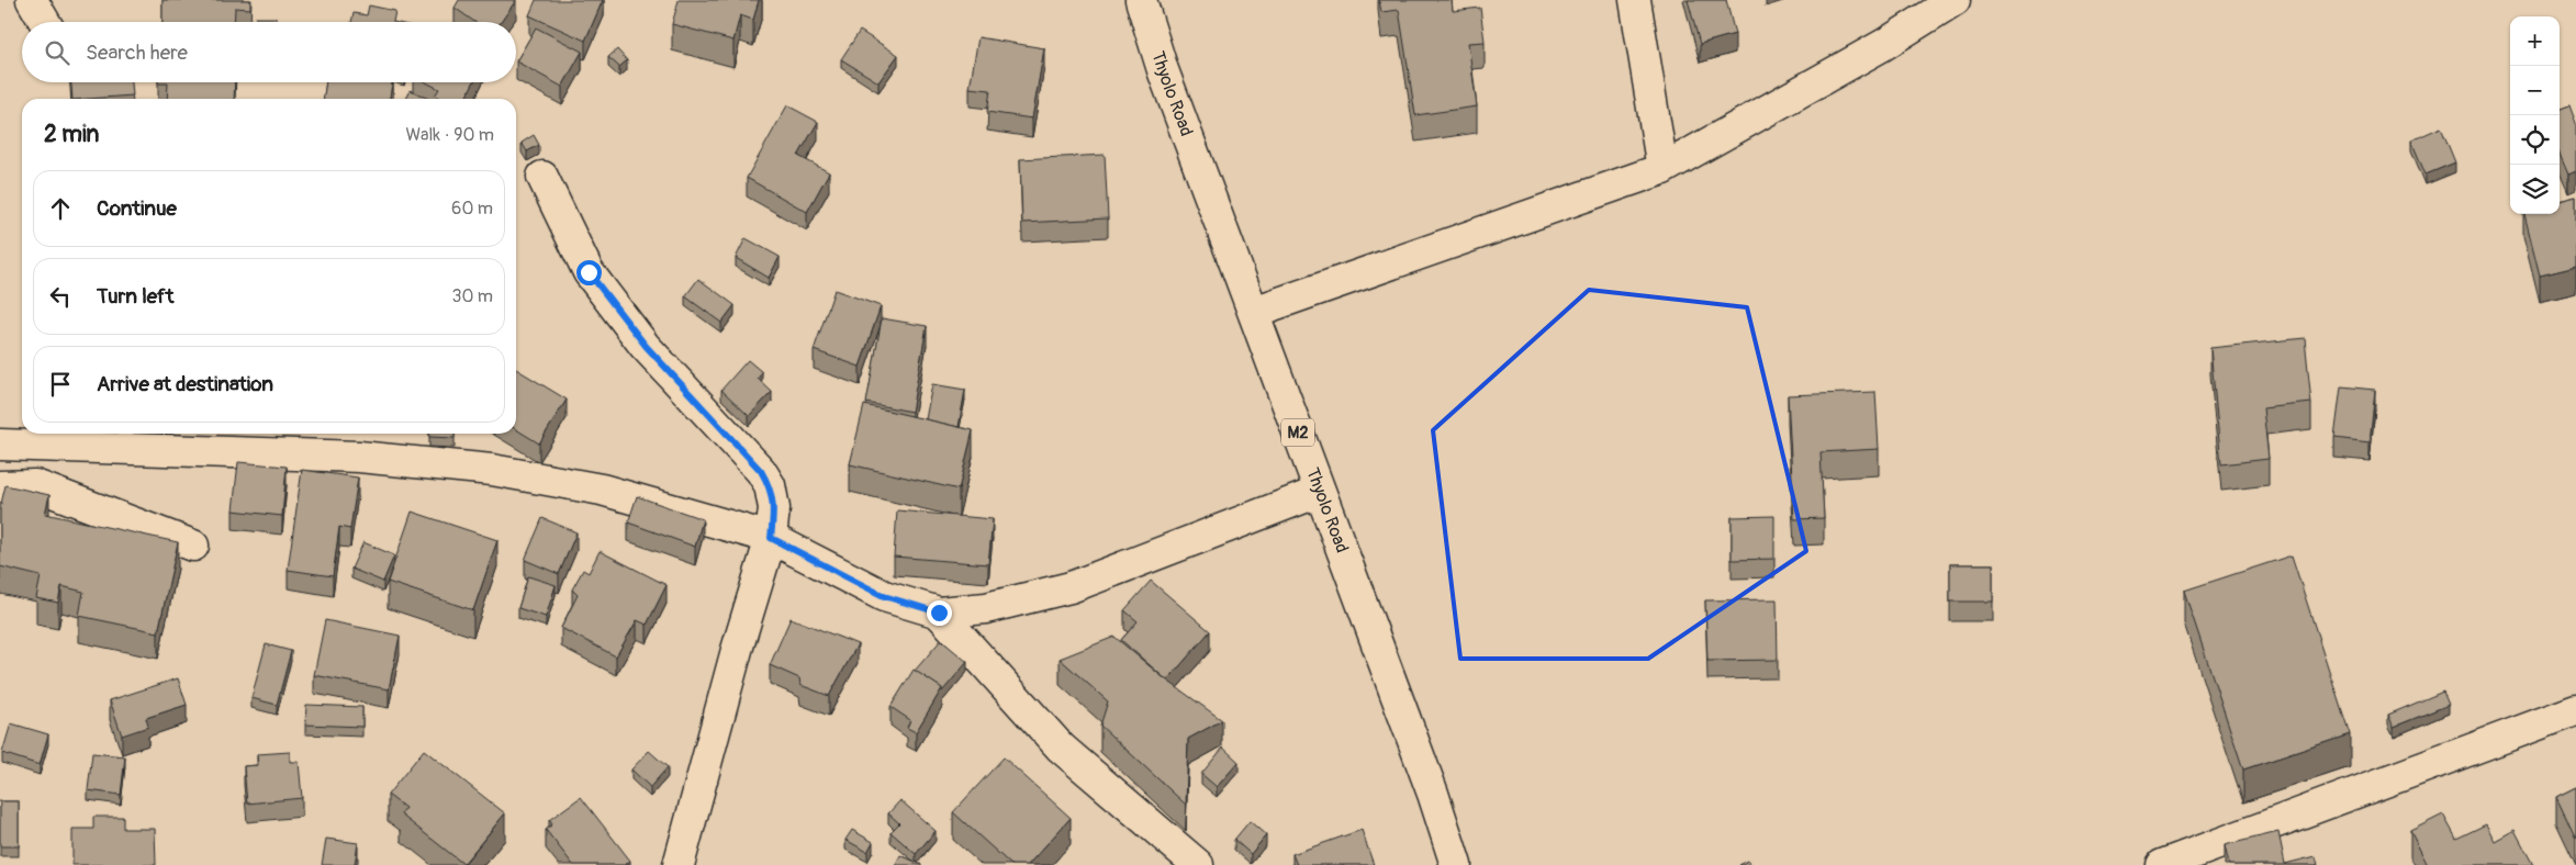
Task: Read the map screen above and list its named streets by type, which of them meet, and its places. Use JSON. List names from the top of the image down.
{
  "streets": {
    "main road": ["Thyolo Road", "M2"]
  },
  "page": {
    "map_buttons": ["+", "−"],
    "search": "Search here",
    "heading": ["2 min", "Walk · 90 m"],
    "list": [
      ["Continue", "60 m"],
      ["Turn left", "30 m"],
      "Arrive at destination"
    ]
  }
}
